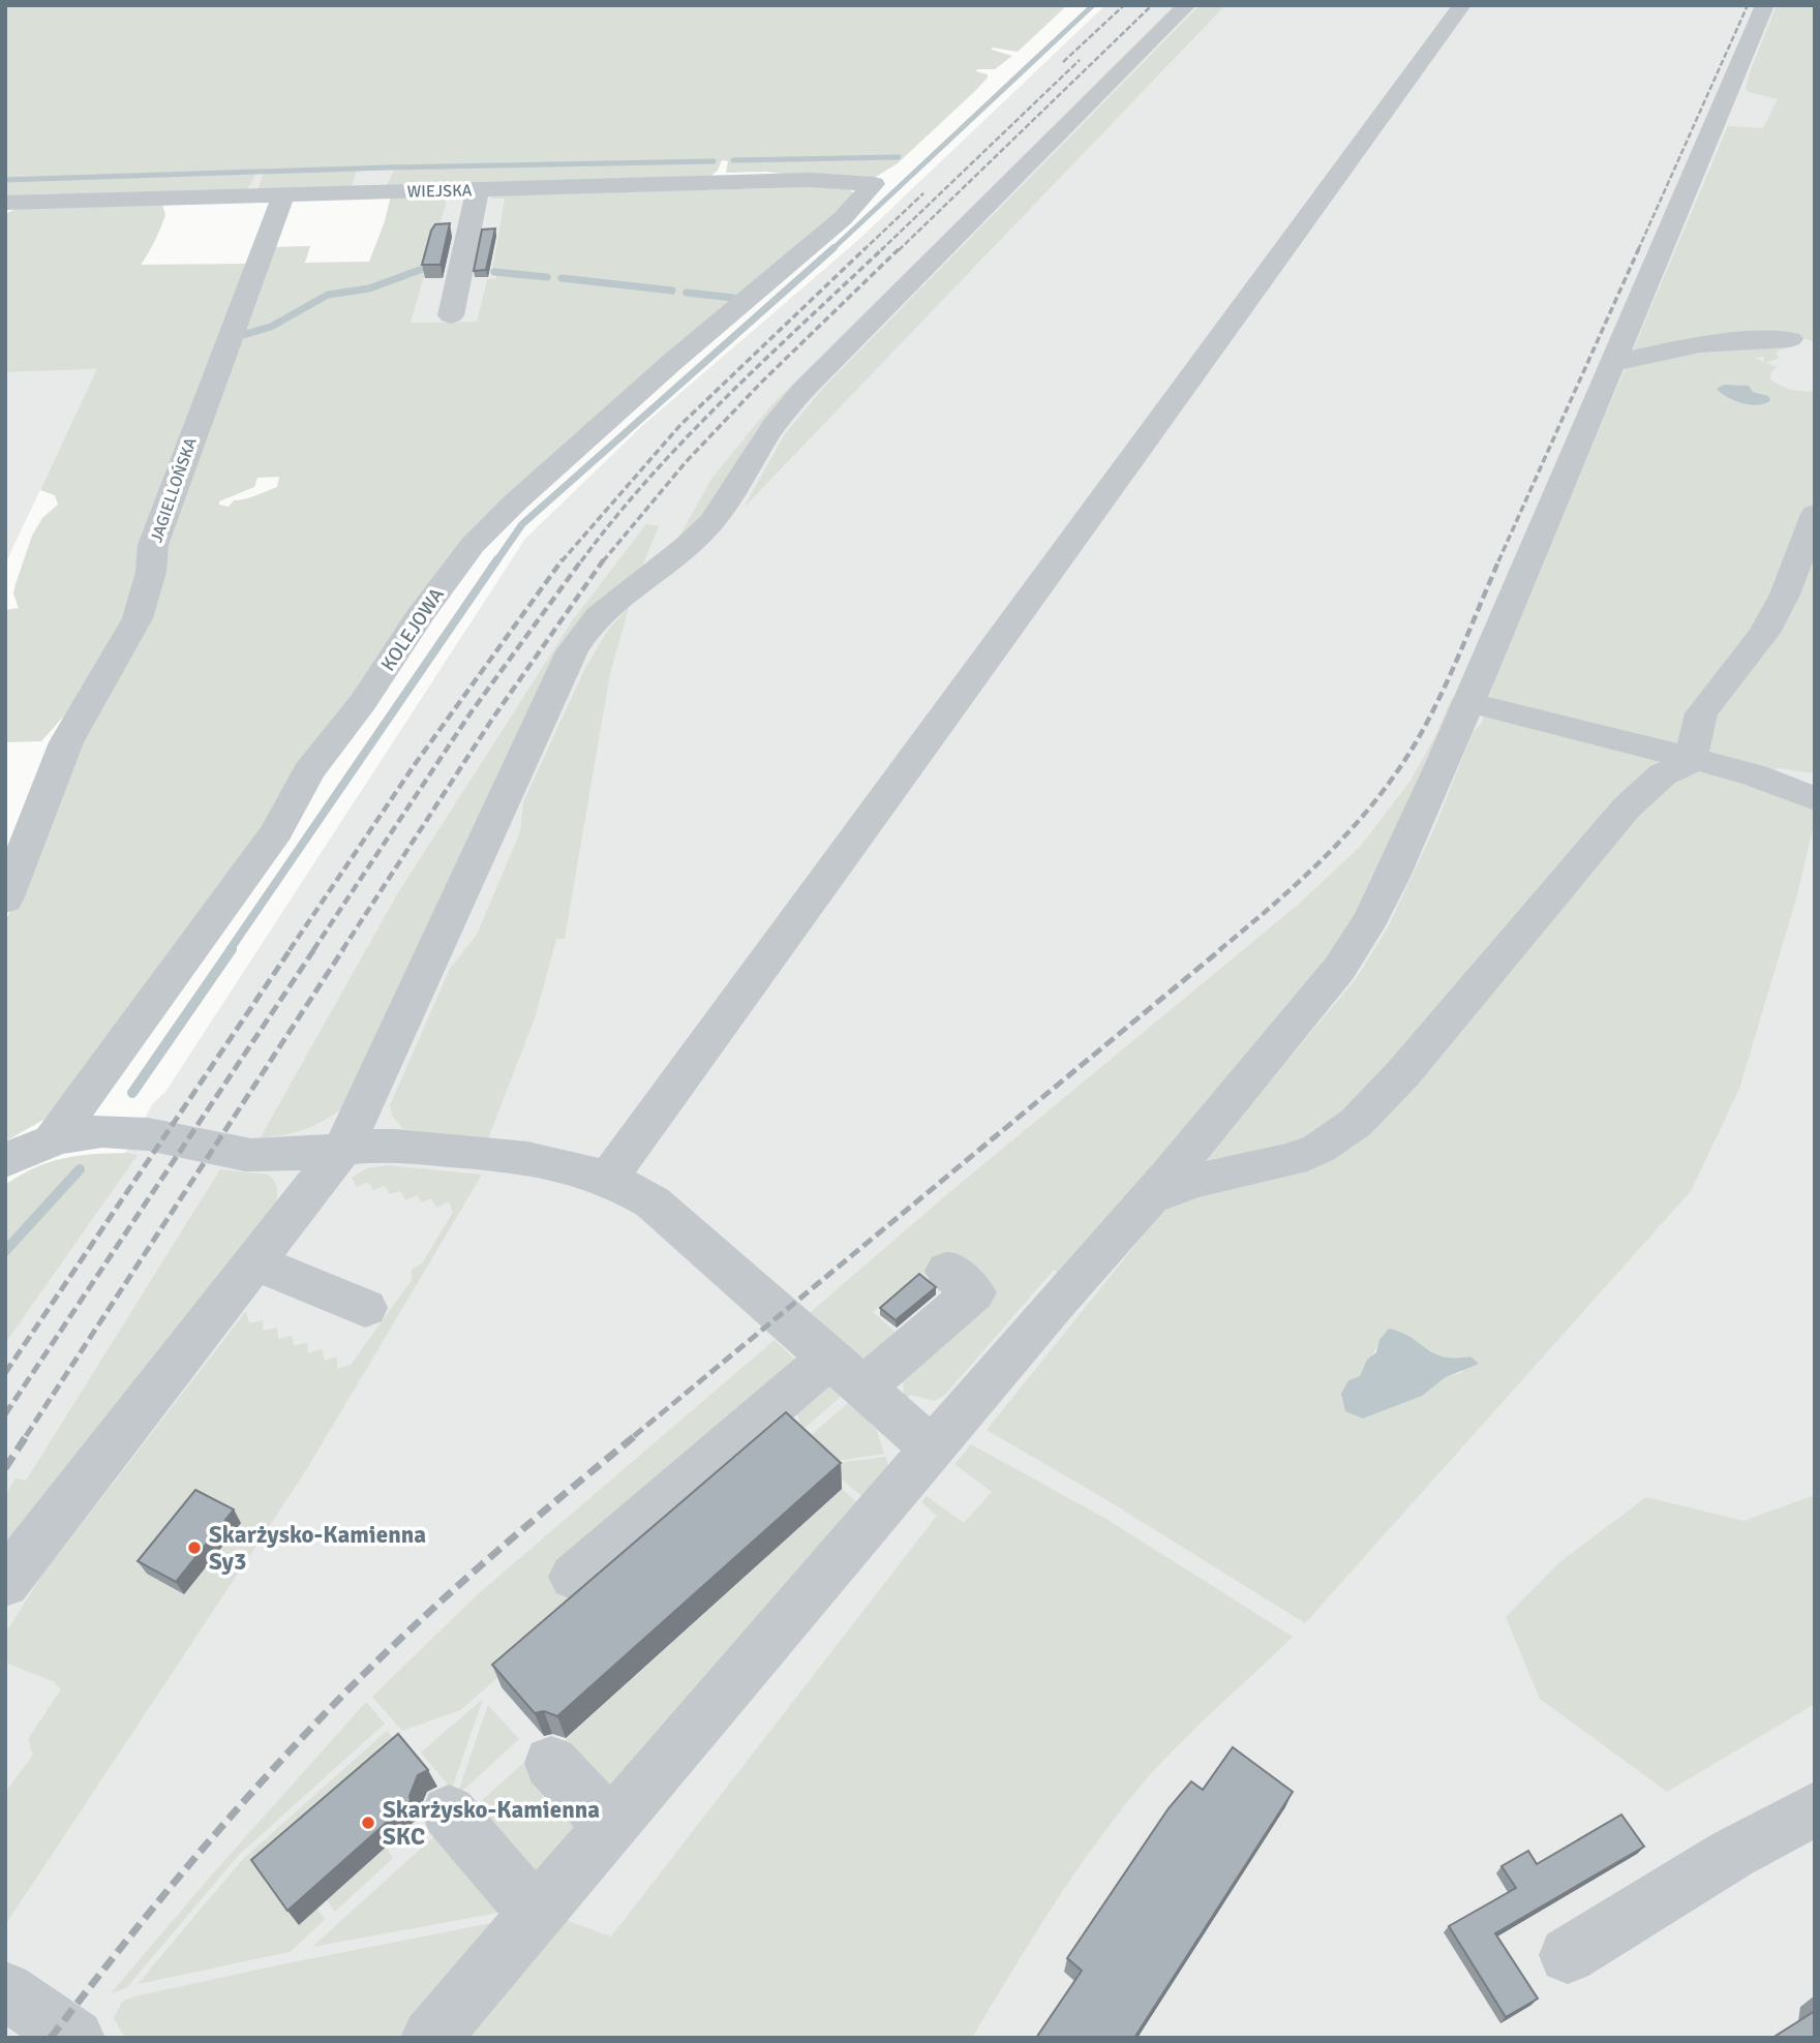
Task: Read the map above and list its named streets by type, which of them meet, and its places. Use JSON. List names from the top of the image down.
{
  "streets": {
    "street": ["WIEJSKA", "JAGIELLOŃSKA", "KOLEJOWA"]
  },
  "crossings": [
    ["WIEJSKA", "JAGIELLOŃSKA"],
    ["WIEJSKA", "KOLEJOWA"]
  ],
  "places": ["Skarżysko-Kamienna Sy3", "Skarżysko-Kamienna SKC"]
}
